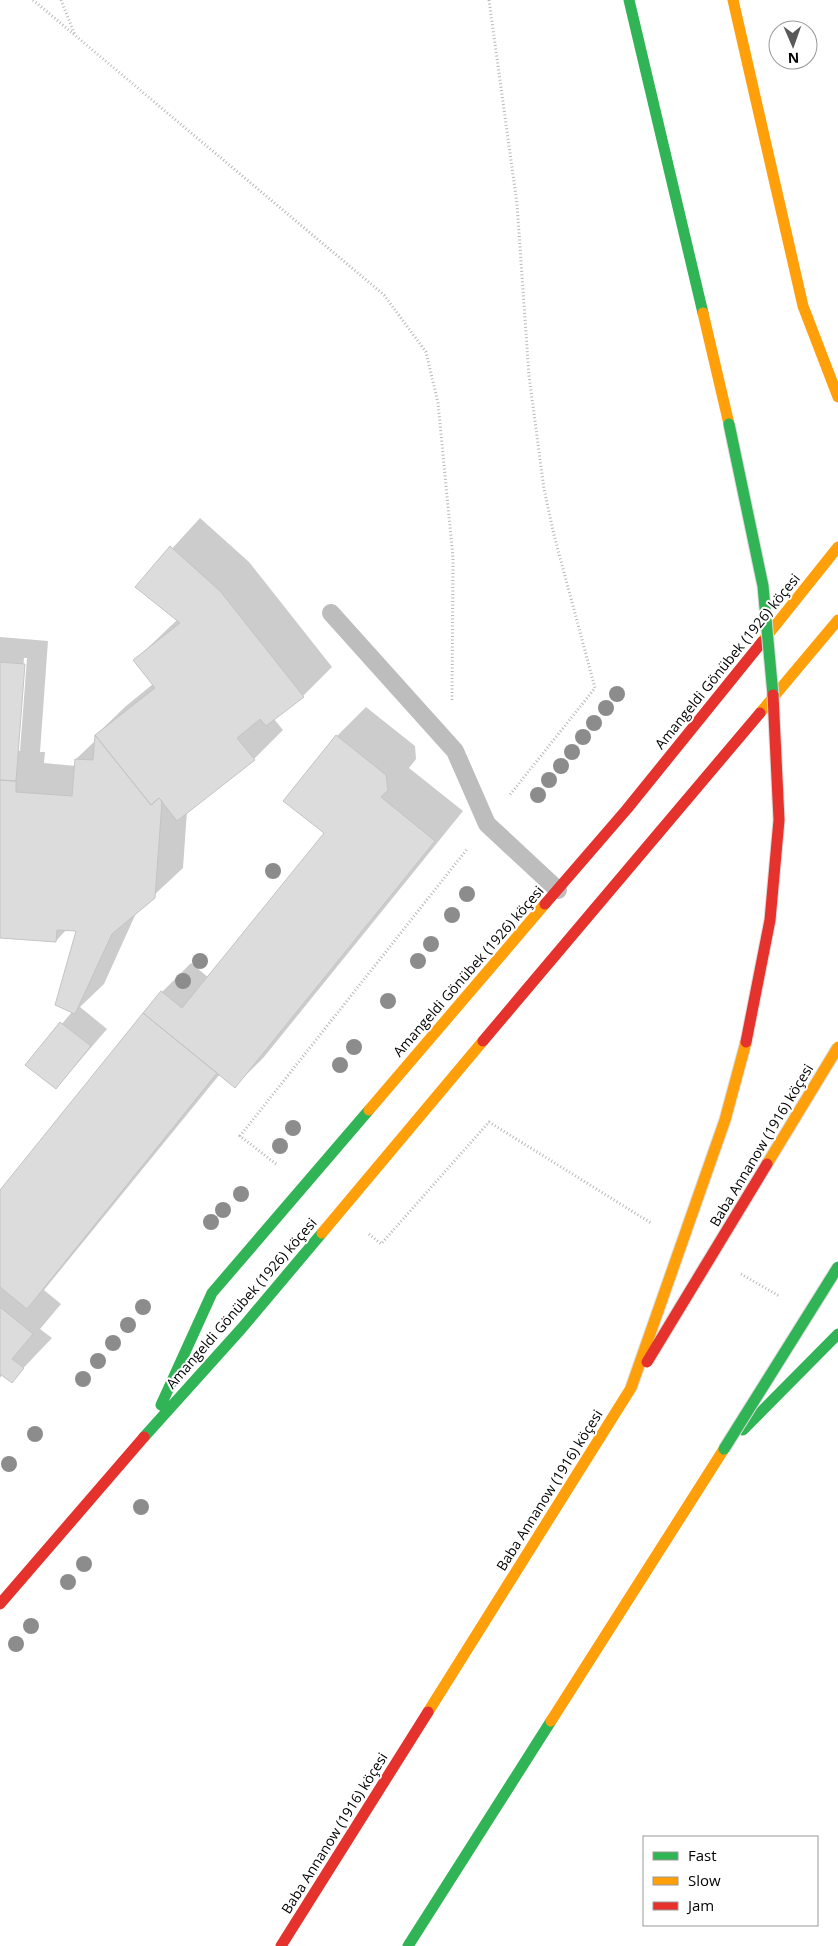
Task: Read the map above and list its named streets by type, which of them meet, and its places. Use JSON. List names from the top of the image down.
{
  "streets": {
    "main road": ["Amangeldi Gönübek (1926) köçesi", "Baba Annanow (1916) köçesi"]
  },
  "legend": ["Fast", "Slow", "Jam"],
  "north": "bottom"
}
